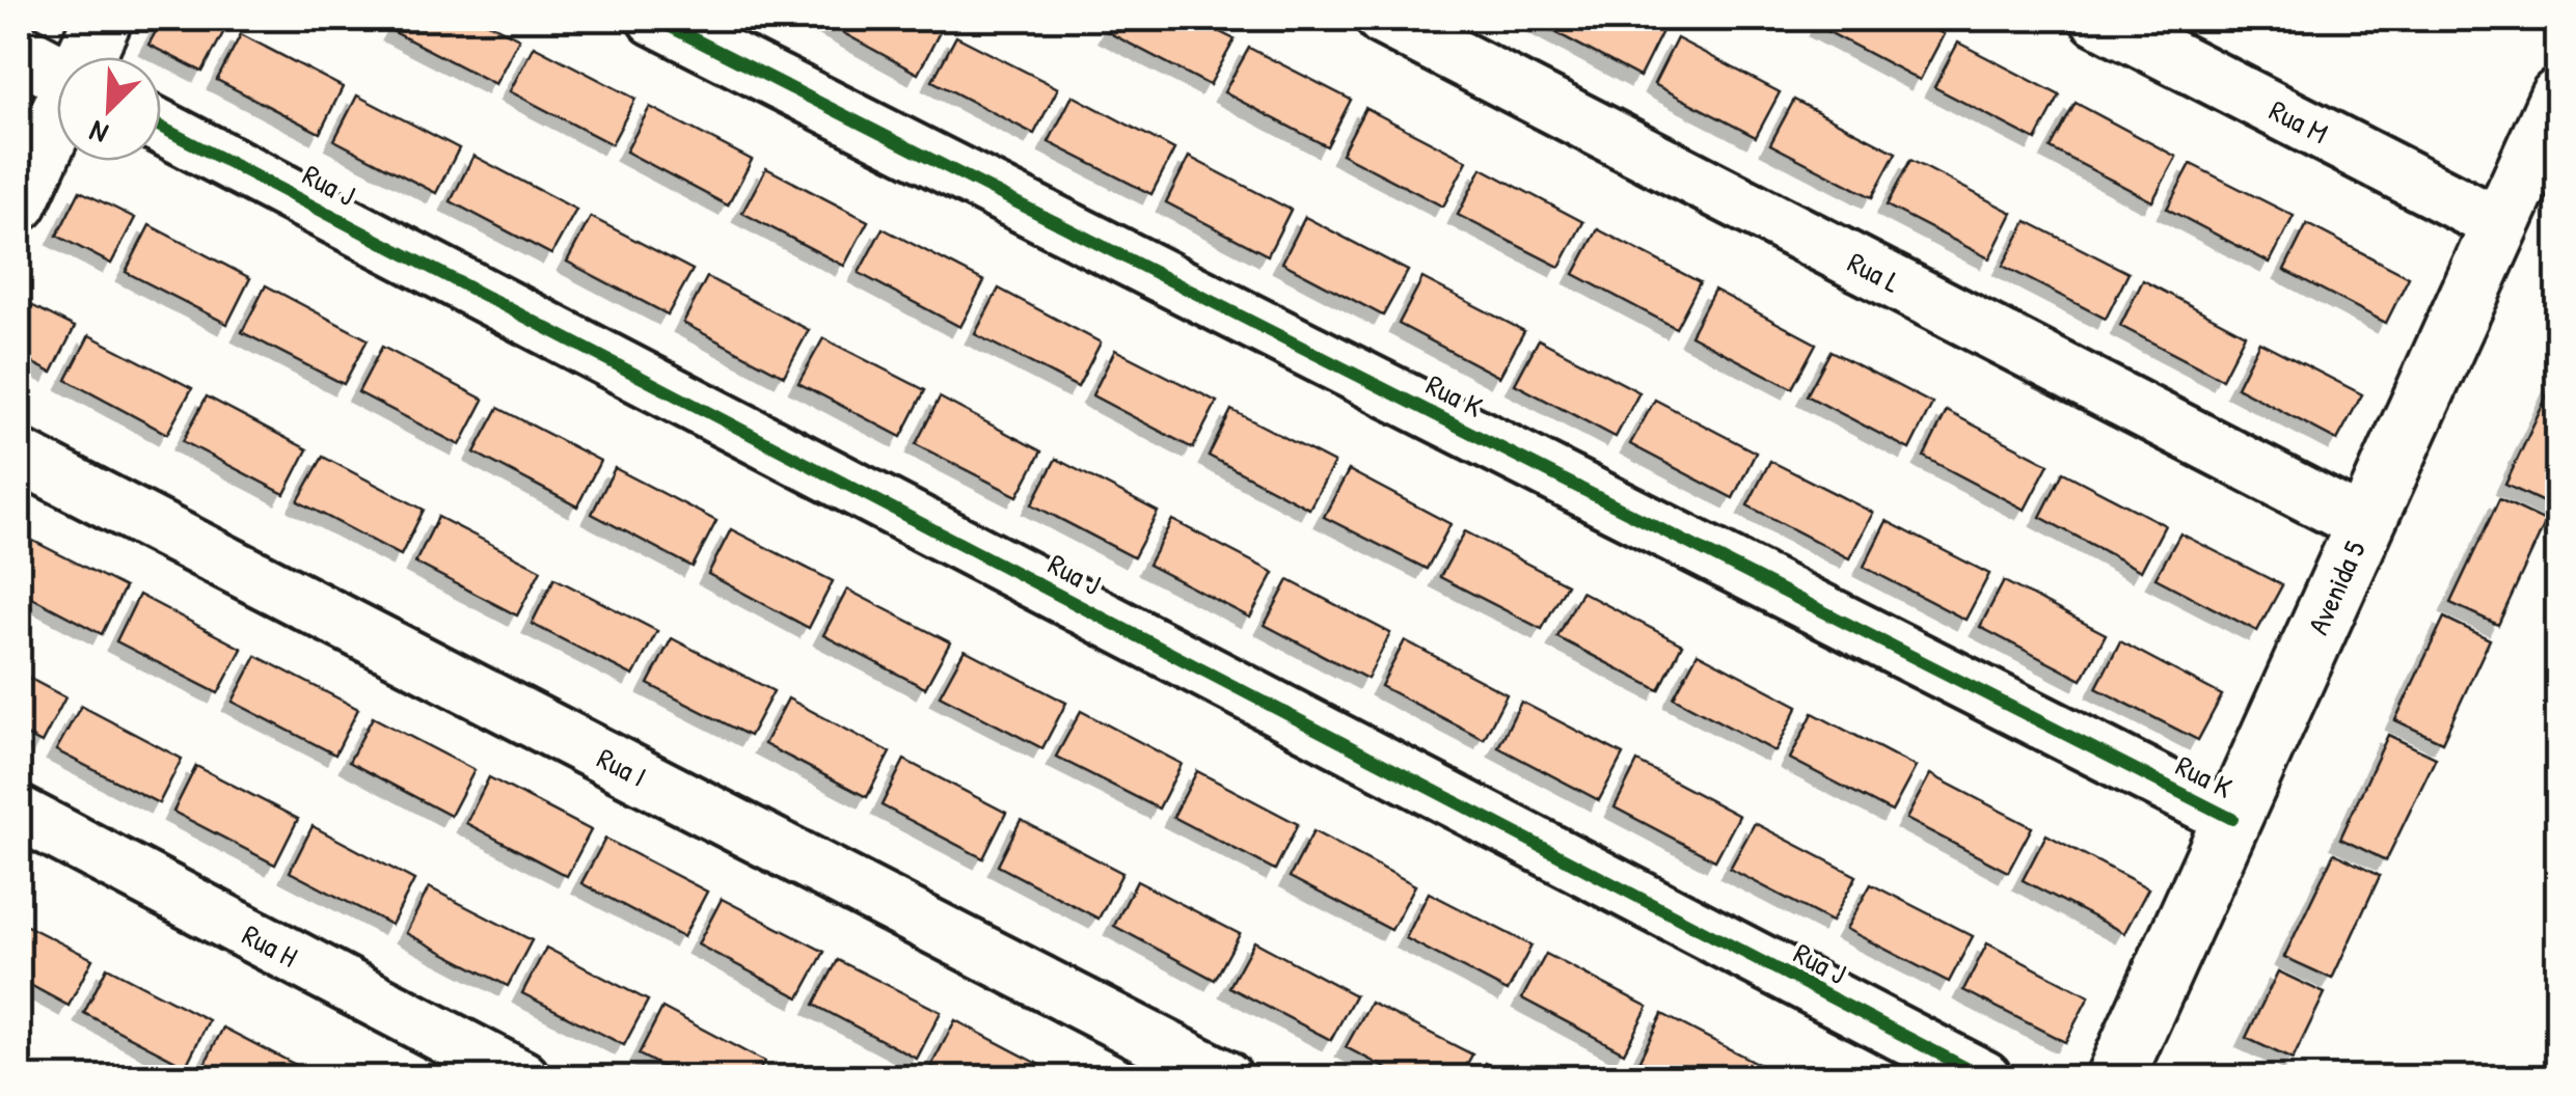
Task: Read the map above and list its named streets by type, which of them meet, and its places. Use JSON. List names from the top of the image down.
{
  "streets": {
    "street": [
      "Rua M",
      "Rua J",
      "Rua L",
      "Rua K",
      "Avenida 5",
      "Rua I",
      "Rua H"
    ]
  },
  "crossings": [
    ["Rua M", "Avenida 5"],
    ["Rua L", "Avenida 5"],
    ["Rua K", "Avenida 5"]
  ],
  "north": "bottom left"
}
